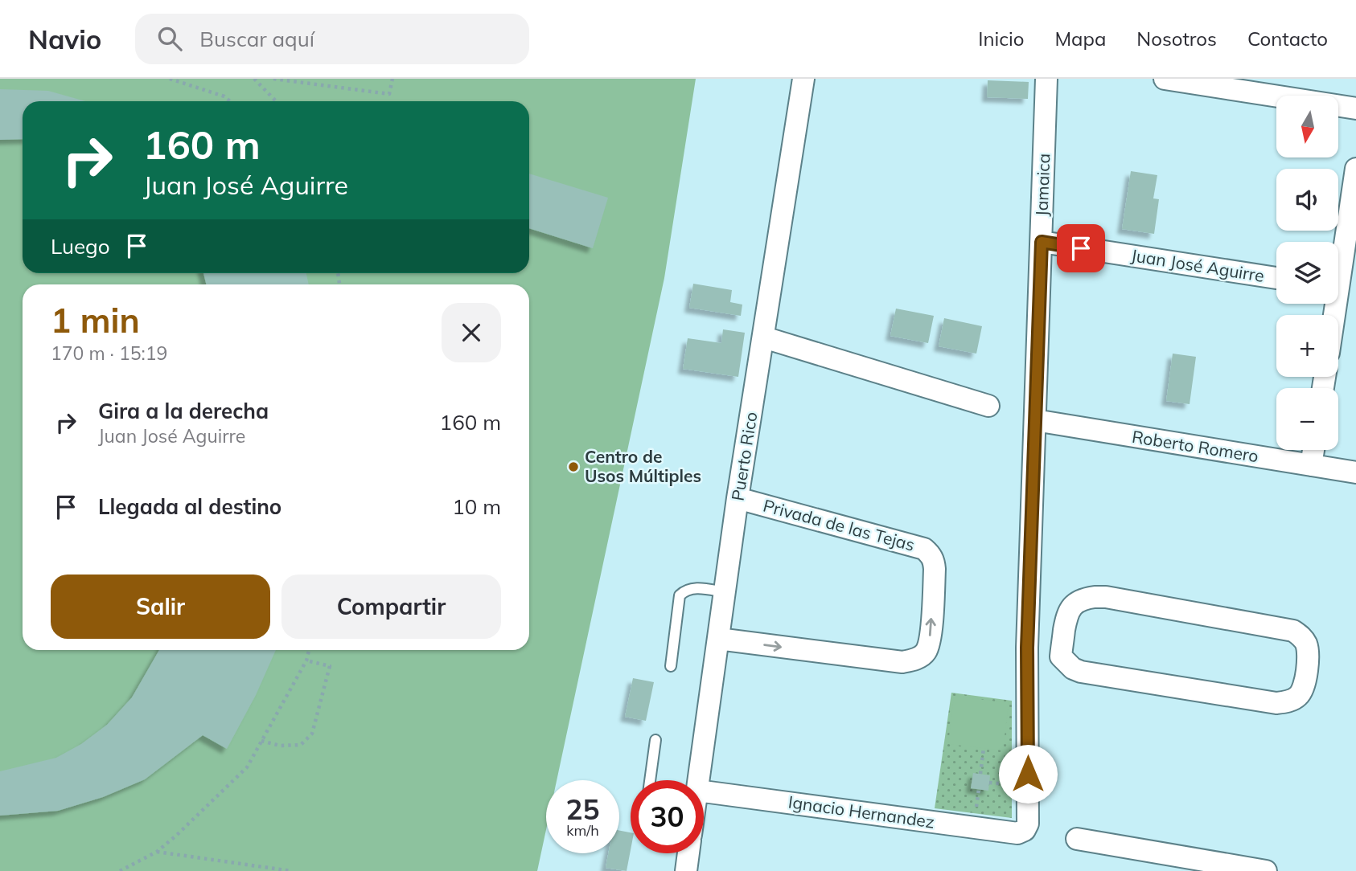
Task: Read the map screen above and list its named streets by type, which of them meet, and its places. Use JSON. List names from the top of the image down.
{
  "streets": {
    "street": [
      "Jamaica",
      "Juan José Aguirre",
      "Roberto Romero",
      "Puerto Rico",
      "Privada de las Tejas",
      "Ignacio Hernandez"
    ]
  },
  "crossings": [
    ["Jamaica", "Juan José Aguirre"],
    ["Jamaica", "Roberto Romero"],
    ["Jamaica", "Ignacio Hernandez"],
    ["Puerto Rico", "Privada de las Tejas"]
  ],
  "places": ["Centro de Usos Múltiples"],
  "north": "bottom",
  "page": {
    "header": "Navio",
    "search": "Buscar aquí",
    "nav": [
      "Inicio",
      "Mapa",
      "Nosotros",
      "Contacto"
    ],
    "map_buttons": ["+", "−"],
    "turn": ["160 m", "Juan José Aguirre"],
    "then": "Luego",
    "heading": ["1 min", "170 m · 15:19"],
    "list": [
      {
        "name": "Gira a la derecha",
        "note": "Juan José Aguirre",
        "value": "160 m"
      },
      {
        "name": "Llegada al destino",
        "value": "10 m"
      }
    ],
    "buttons": ["Salir", "Compartir"],
    "speed": "25 km/h",
    "limit": "30"
  }
}
